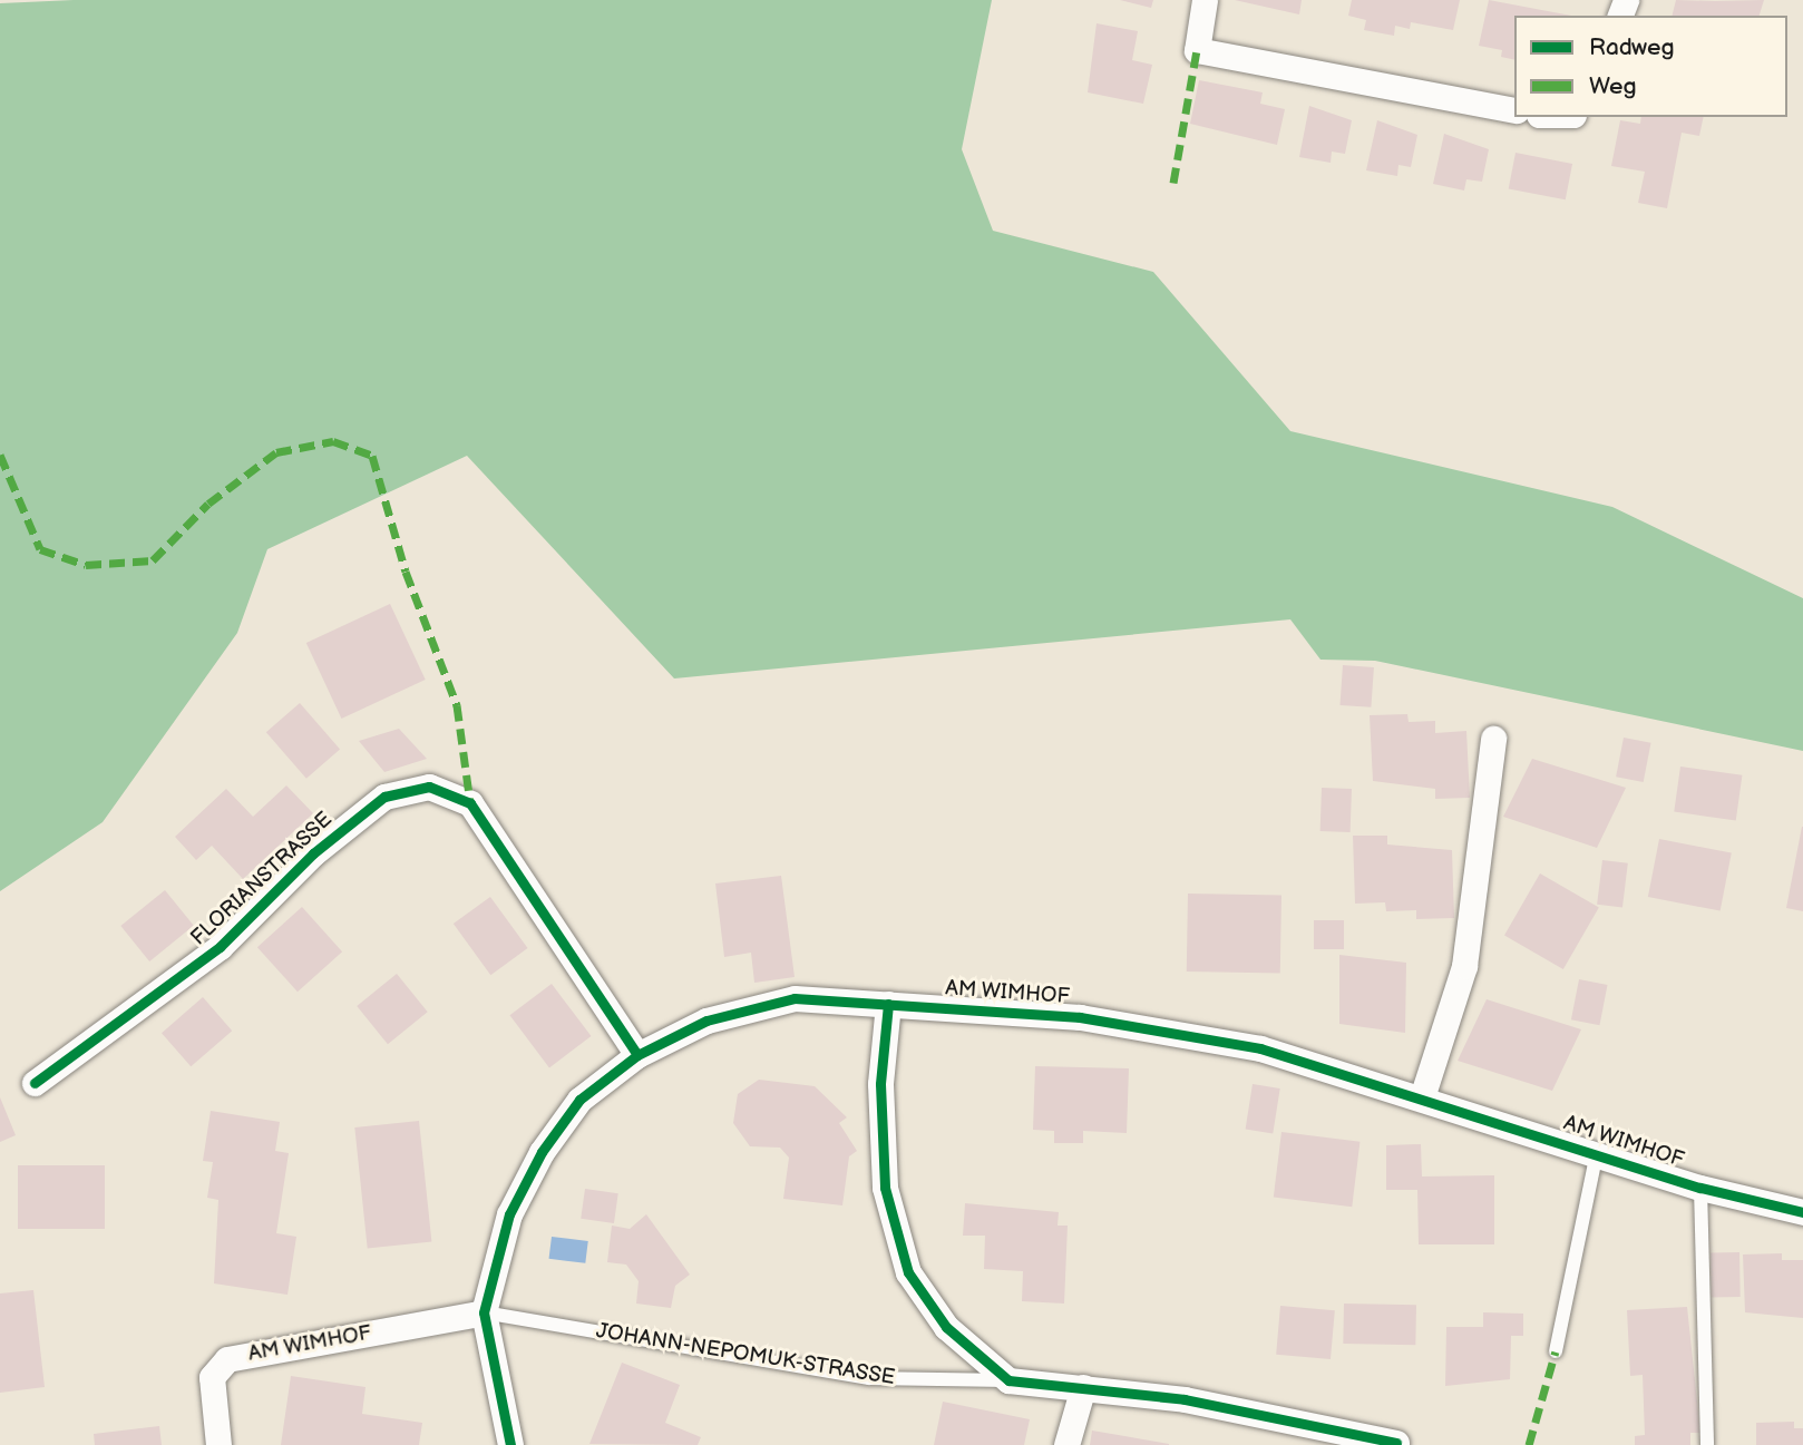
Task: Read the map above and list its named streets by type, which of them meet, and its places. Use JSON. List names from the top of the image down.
{
  "streets": {
    "street": ["FLORIANSTRASSE", "AM WIMHOF", "JOHANN-NEPOMUK-STRASSE"]
  },
  "crossings": [
    ["FLORIANSTRASSE", "AM WIMHOF"],
    ["AM WIMHOF", "JOHANN-NEPOMUK-STRASSE"]
  ],
  "legend": ["Radweg", "Weg"]
}
